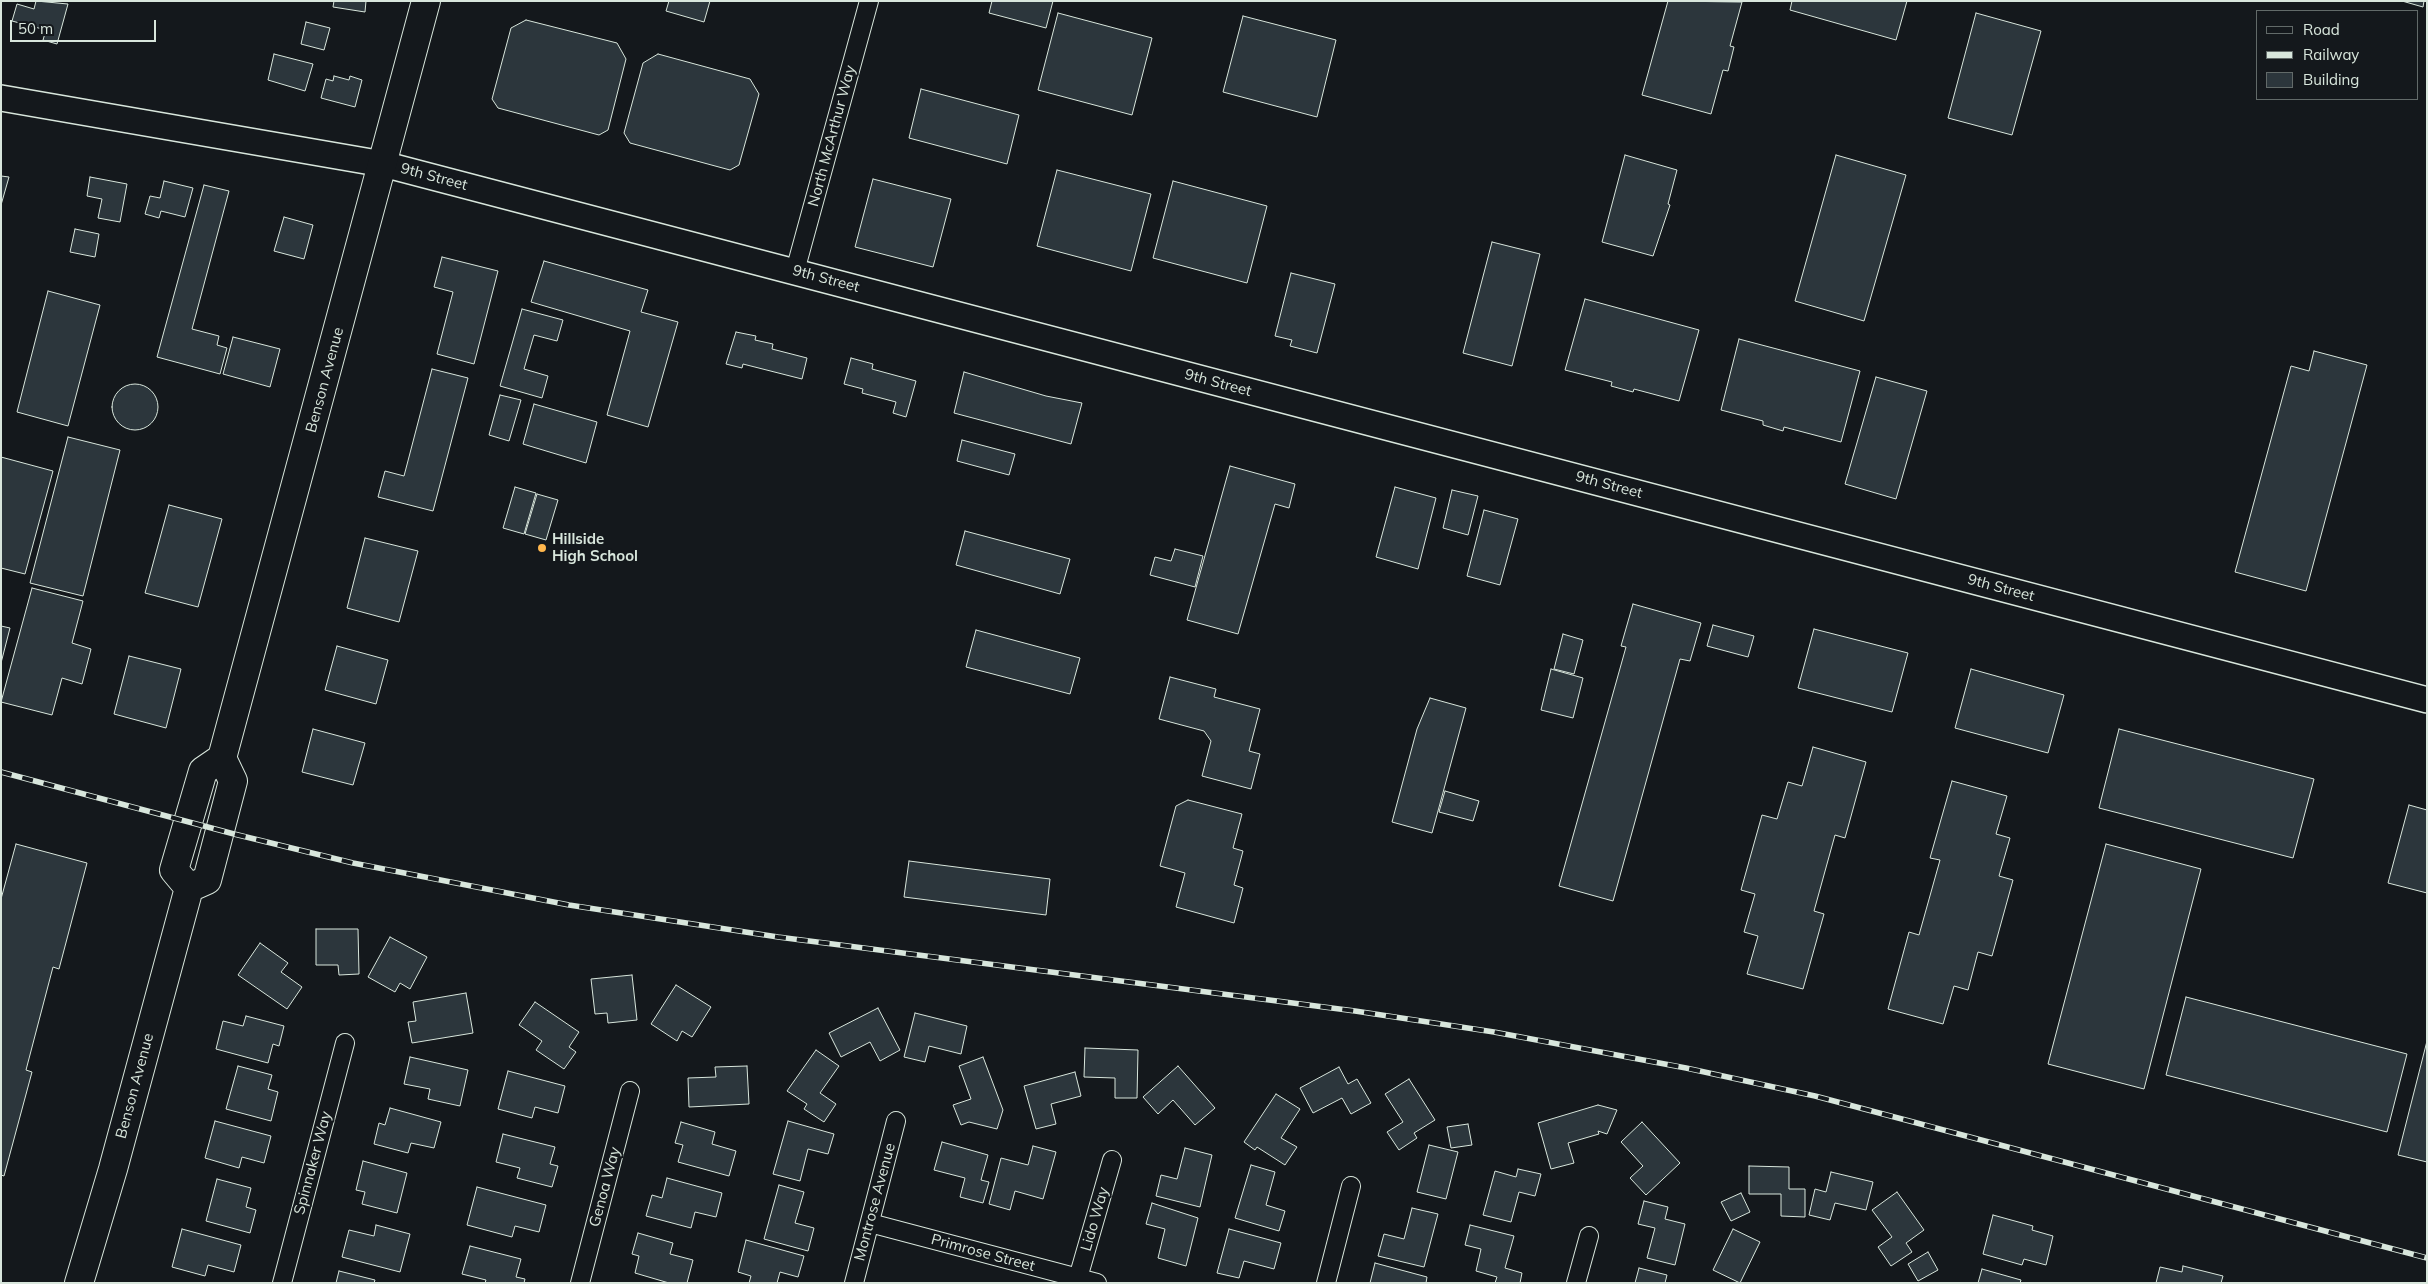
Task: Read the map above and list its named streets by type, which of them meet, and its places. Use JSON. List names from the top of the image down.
{
  "streets": {
    "main road": ["Benson Avenue"],
    "street": [
      "North McArthur Way",
      "9th Street",
      "Spinnaker Way",
      "Genoa Way",
      "Montrose Avenue",
      "Lido Way",
      "Primrose Street"
    ]
  },
  "crossings": [
    ["North McArthur Way", "9th Street"],
    ["9th Street", "Benson Avenue"],
    ["Montrose Avenue", "Primrose Street"],
    ["Lido Way", "Primrose Street"]
  ],
  "places": ["Hillside High School"],
  "legend": ["Road", "Railway", "Building"],
  "scale_bar": "50 m"
}
